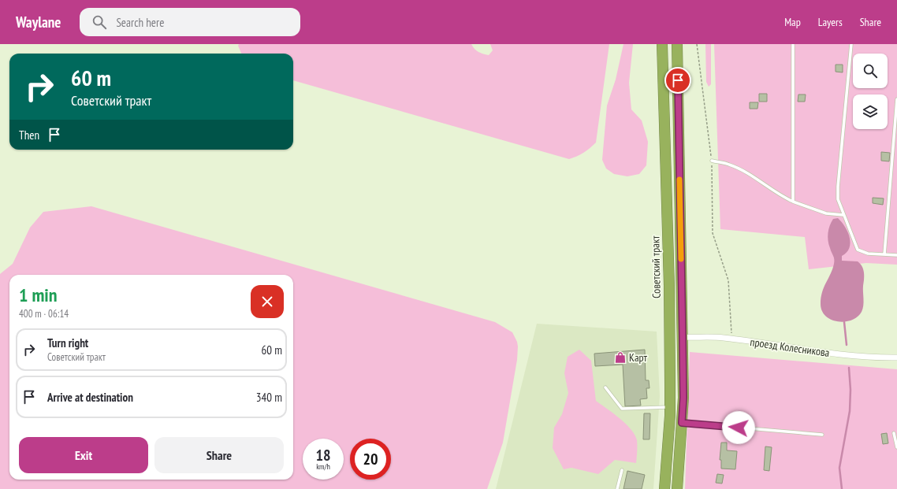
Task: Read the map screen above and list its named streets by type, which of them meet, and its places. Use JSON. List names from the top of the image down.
{
  "streets": {
    "highway": ["Советский тракт"],
    "street": ["проезд Колесникова"]
  },
  "places": {
    "shop": ["Карт"]
  },
  "page": {
    "header": "Waylane",
    "search": "Search here",
    "nav": ["Map", "Layers", "Share"],
    "turn": ["60 m", "Советский тракт"],
    "then": "Then",
    "heading": ["1 min", "400 m · 06:14"],
    "list": [
      {
        "name": "Turn right",
        "note": "Советский тракт",
        "value": "60 m"
      },
      {
        "name": "Arrive at destination",
        "value": "340 m"
      }
    ],
    "buttons": ["Exit", "Share"],
    "speed": "18 km/h",
    "limit": "20"
  }
}
